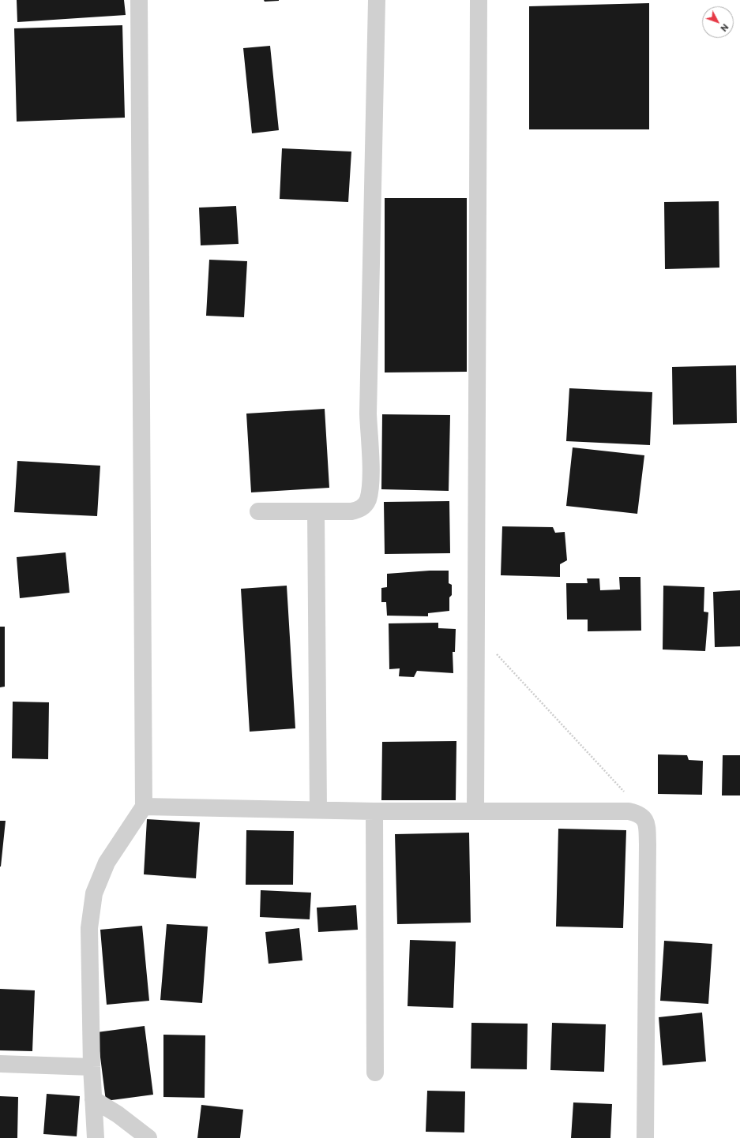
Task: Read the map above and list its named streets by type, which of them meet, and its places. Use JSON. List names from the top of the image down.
{
  "north": "bottom right"
}
